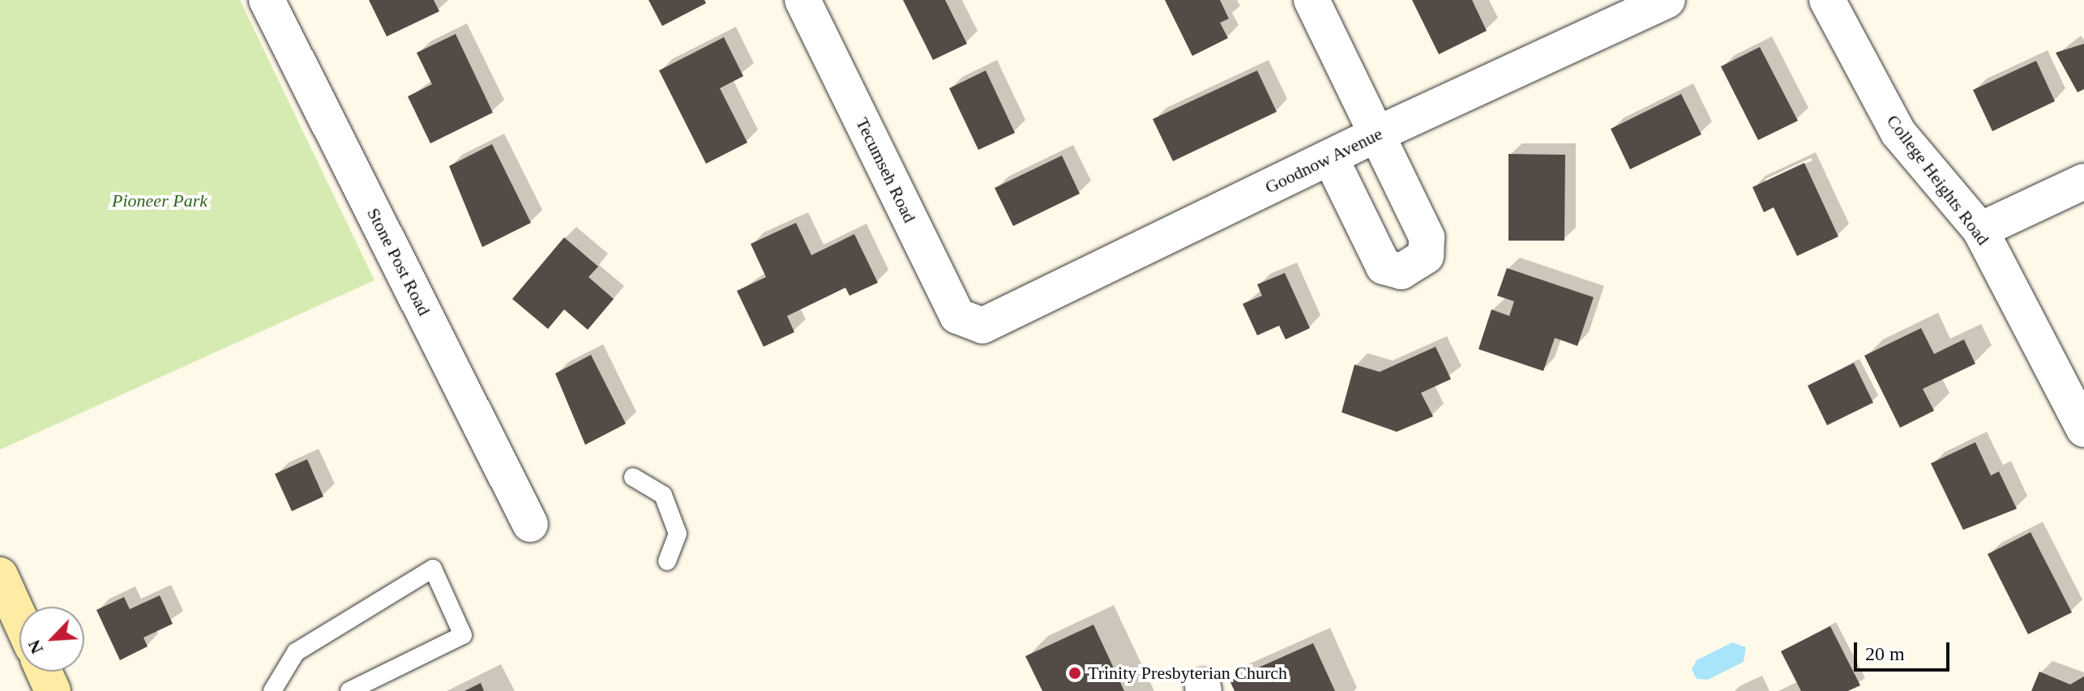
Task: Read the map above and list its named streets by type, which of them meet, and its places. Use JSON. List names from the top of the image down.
{
  "streets": {
    "street": [
      "Goodnow Avenue",
      "Tecumseh Road",
      "College Heights Road",
      "Stone Post Road"
    ]
  },
  "crossings": [
    ["Goodnow Avenue", "Tecumseh Road"]
  ],
  "parks": ["Pioneer Park"],
  "places": ["Trinity Presbyterian Church"],
  "scale_bar": "20 m",
  "north": "bottom left"
}
